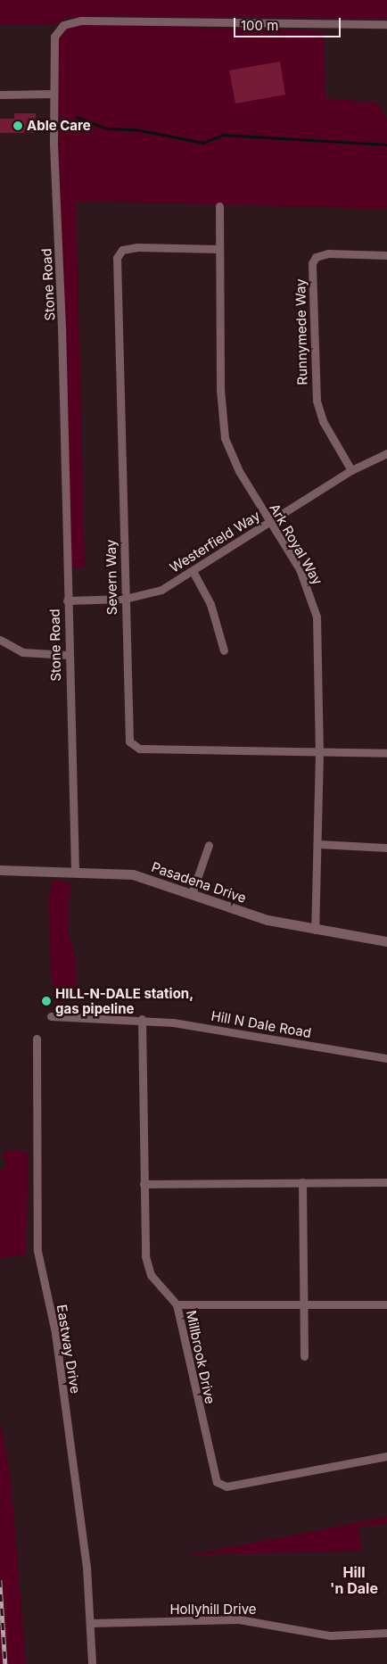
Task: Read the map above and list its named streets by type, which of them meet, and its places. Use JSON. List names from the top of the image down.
{
  "streets": {
    "street": [
      "Stone Road",
      "Runnymede Way",
      "Westerfield Way",
      "Ark Royal Way",
      "Severn Way",
      "Pasadena Drive",
      "Hill N Dale Road",
      "Eastway Drive",
      "Millbrook Drive",
      "Hollyhill Drive"
    ]
  },
  "crossings": [
    ["Stone Road", "Westerfield Way"],
    ["Stone Road", "Pasadena Drive"],
    ["Runnymede Way", "Westerfield Way"],
    ["Westerfield Way", "Ark Royal Way"],
    ["Westerfield Way", "Severn Way"],
    ["Ark Royal Way", "Severn Way"],
    ["Ark Royal Way", "Pasadena Drive"],
    ["Hill N Dale Road", "Millbrook Drive"],
    ["Eastway Drive", "Hollyhill Drive"]
  ],
  "districts": ["Hill 'n Dale"],
  "places": ["Able Care", "HILL-N-DALE station, gas pipeline"],
  "scale_bar": "100 m"
}
